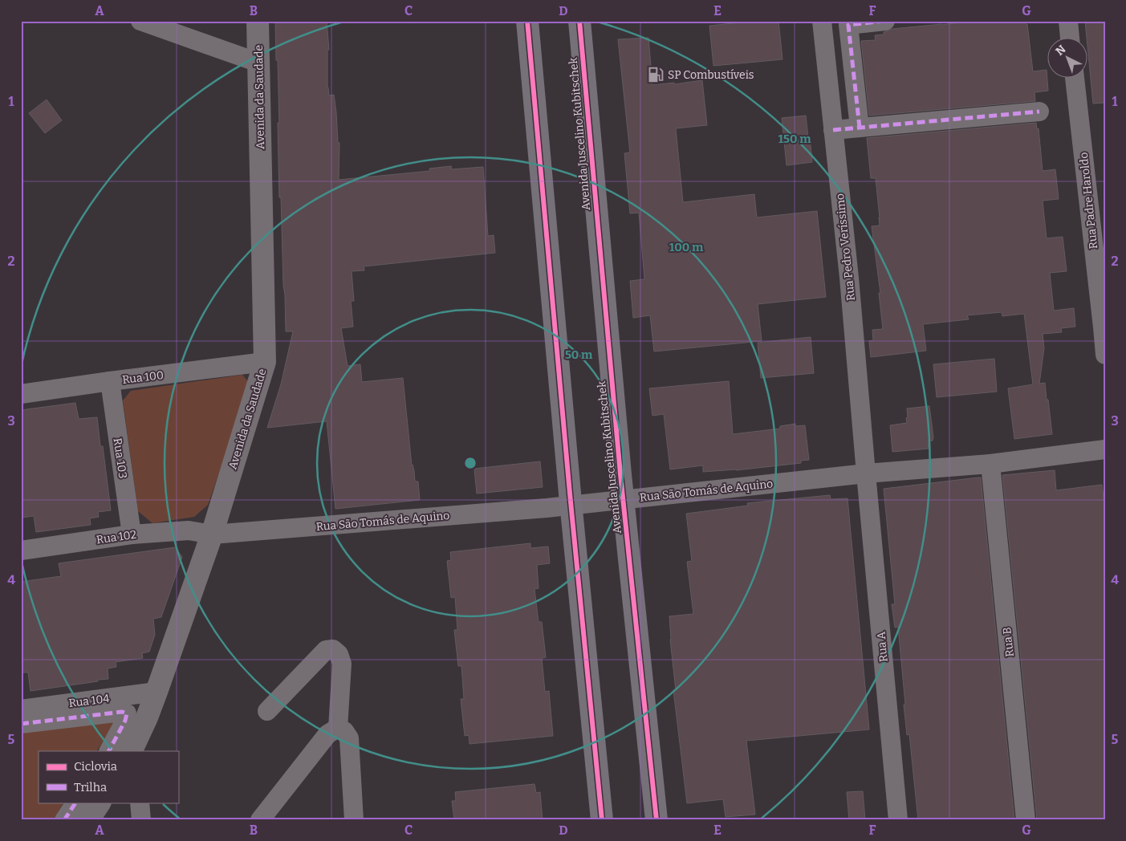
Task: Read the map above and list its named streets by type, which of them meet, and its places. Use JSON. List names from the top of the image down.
{
  "streets": {
    "main road": ["Avenida Juscelino Kubitschek"],
    "street": [
      "Avenida da Saudade",
      "Rua Padre Haroldo",
      "Rua Pedro Veríssimo",
      "Rua 100",
      "Rua 103",
      "Rua São Tomás de Aquino",
      "Rua 102",
      "Rua B",
      "Rua A",
      "Rua 104"
    ]
  },
  "crossings": [
    ["Avenida da Saudade", "Rua 100"],
    ["Avenida da Saudade", "Rua São Tomás de Aquino"],
    ["Avenida da Saudade", "Rua 102"],
    ["Avenida da Saudade", "Rua 104"],
    ["Avenida Juscelino Kubitschek", "Rua São Tomás de Aquino"],
    ["Rua Pedro Veríssimo", "Rua São Tomás de Aquino"],
    ["Rua Pedro Veríssimo", "Rua A"],
    ["Rua 100", "Rua 103"],
    ["Rua 103", "Rua 102"],
    ["Rua São Tomás de Aquino", "Rua 102"],
    ["Rua São Tomás de Aquino", "Rua B"],
    ["Rua São Tomás de Aquino", "Rua A"]
  ],
  "places": {
    "fuel station": ["SP Combustíveis"]
  },
  "legend": ["Ciclovia", "Trilha"],
  "north": "top left",
  "grid": {
    "columns": [
      "A",
      "B",
      "C",
      "D",
      "E",
      "F",
      "G"
    ],
    "rows": [
      "1",
      "2",
      "3",
      "4",
      "5"
    ]
  },
  "rings": ["150 m", "100 m", "50 m"]
}
